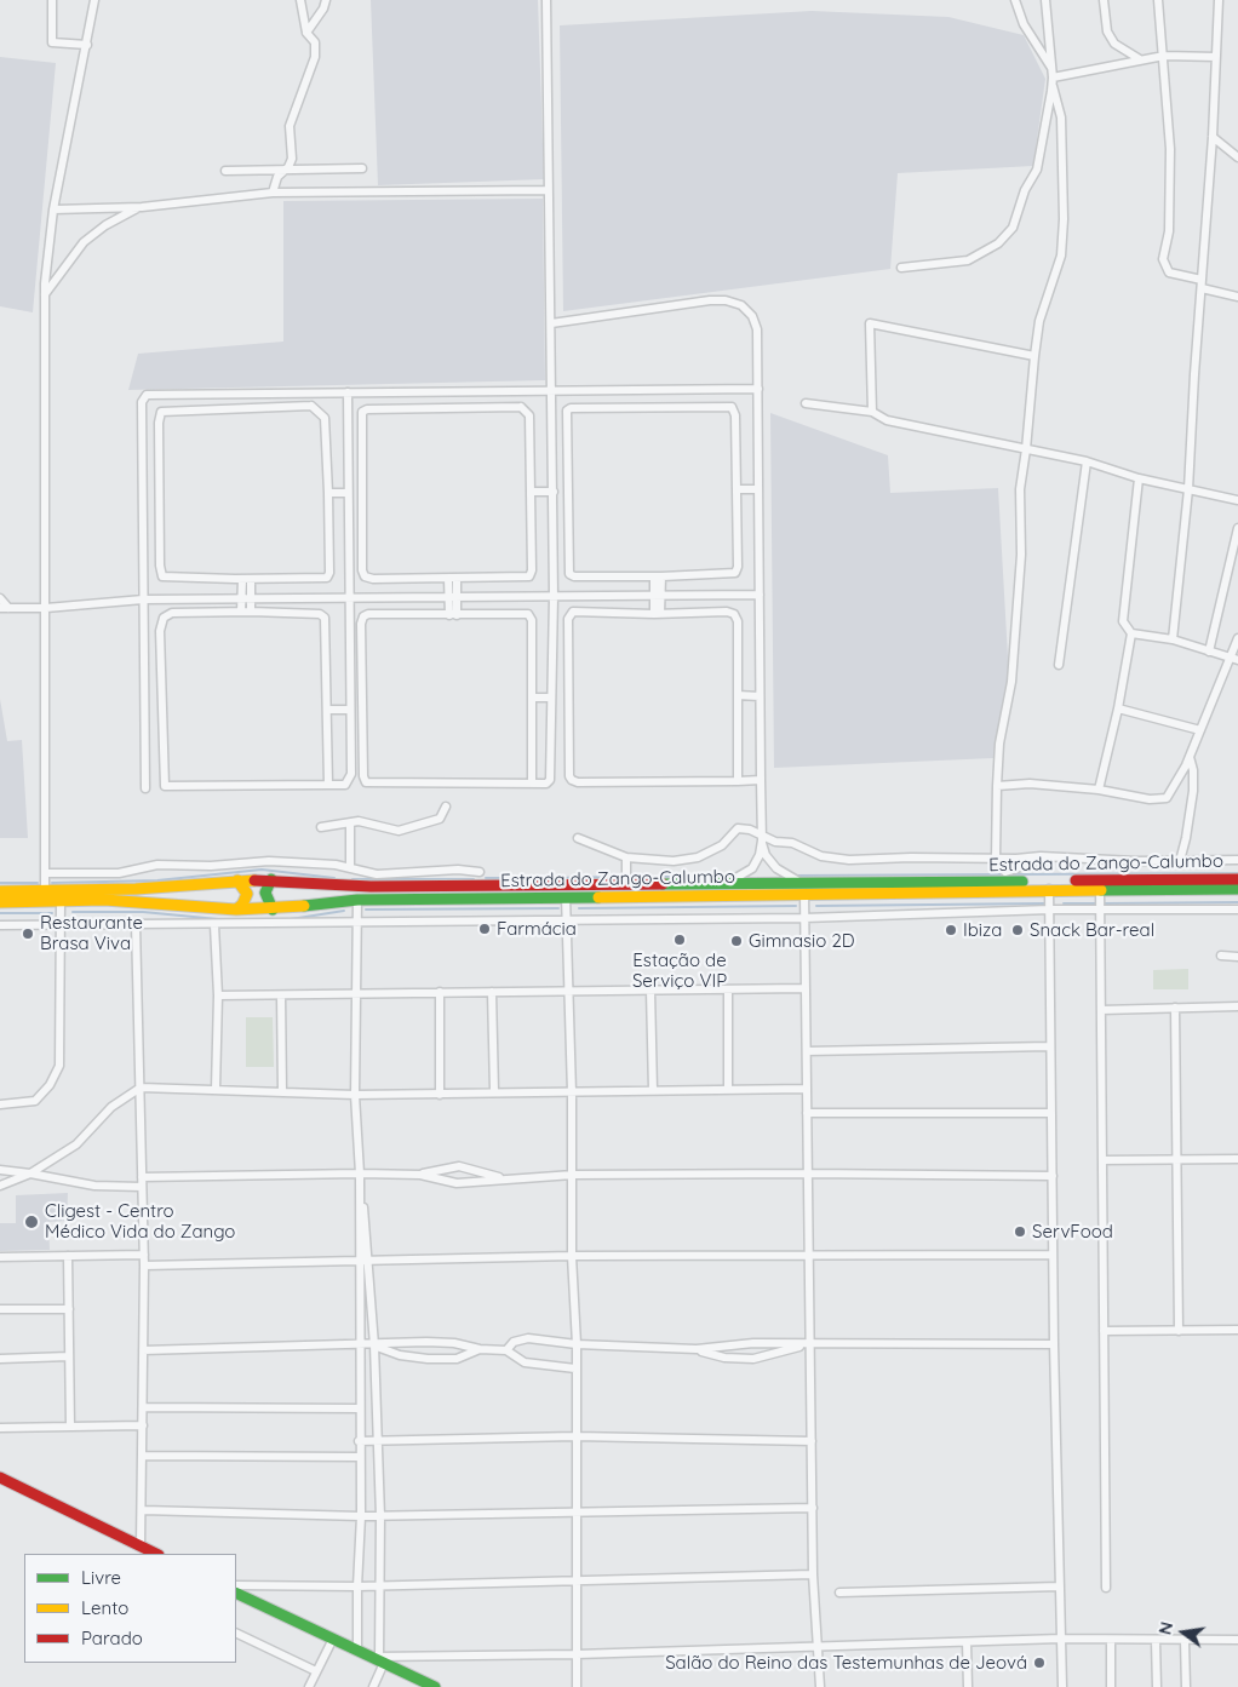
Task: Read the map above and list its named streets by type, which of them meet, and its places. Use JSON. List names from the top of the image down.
{
  "streets": {
    "main road": ["Estrada do Zango-Calumbo"]
  },
  "places": [
    "Farmácia",
    "Ibiza",
    "Snack Bar-real",
    "Restaurante Brasa Viva",
    "Estação de Serviço VIP",
    "Gimnasio 2D",
    "Cligest - Centro Médico Vida do Zango",
    "ServFood",
    "Salão do Reino das Testemunhas de Jeová"
  ],
  "legend": ["Livre", "Lento", "Parado"],
  "north": "left"
}
